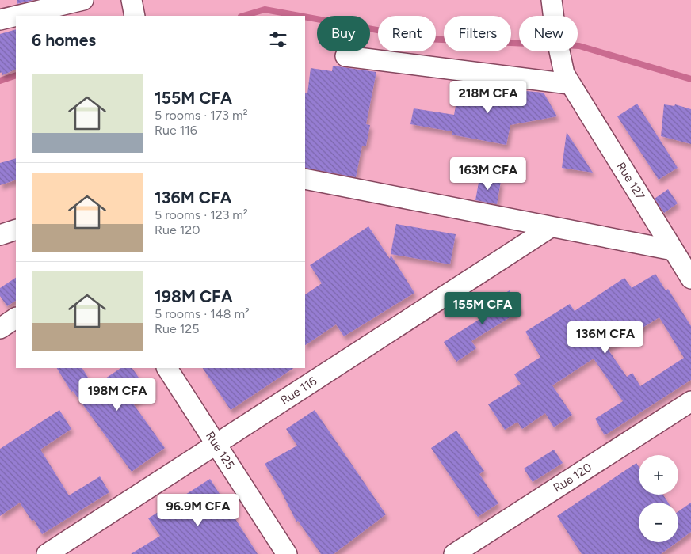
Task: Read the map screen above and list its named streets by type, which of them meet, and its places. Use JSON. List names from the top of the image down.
{
  "streets": {
    "street": [
      "Rue 127",
      "Rue 116",
      "Rue 125",
      "Rue 120"
    ]
  },
  "crossings": [
    ["Rue 116", "Rue 125"]
  ],
  "page": {
    "chip": [
      "Buy",
      "Rent",
      "Filters",
      "New"
    ],
    "heading": "6 homes",
    "list": [
      {
        "name": "155M CFA",
        "note": "5 rooms · 173 m² · Rue 116"
      },
      {
        "name": "136M CFA",
        "note": "5 rooms · 123 m² · Rue 120"
      },
      {
        "name": "198M CFA",
        "note": "5 rooms · 148 m² · Rue 125"
      }
    ],
    "price": [
      "218M CFA",
      "163M CFA",
      "155M CFA",
      "136M CFA",
      "198M CFA",
      "96.9M CFA"
    ],
    "map_buttons": ["+", "−"]
  }
}
